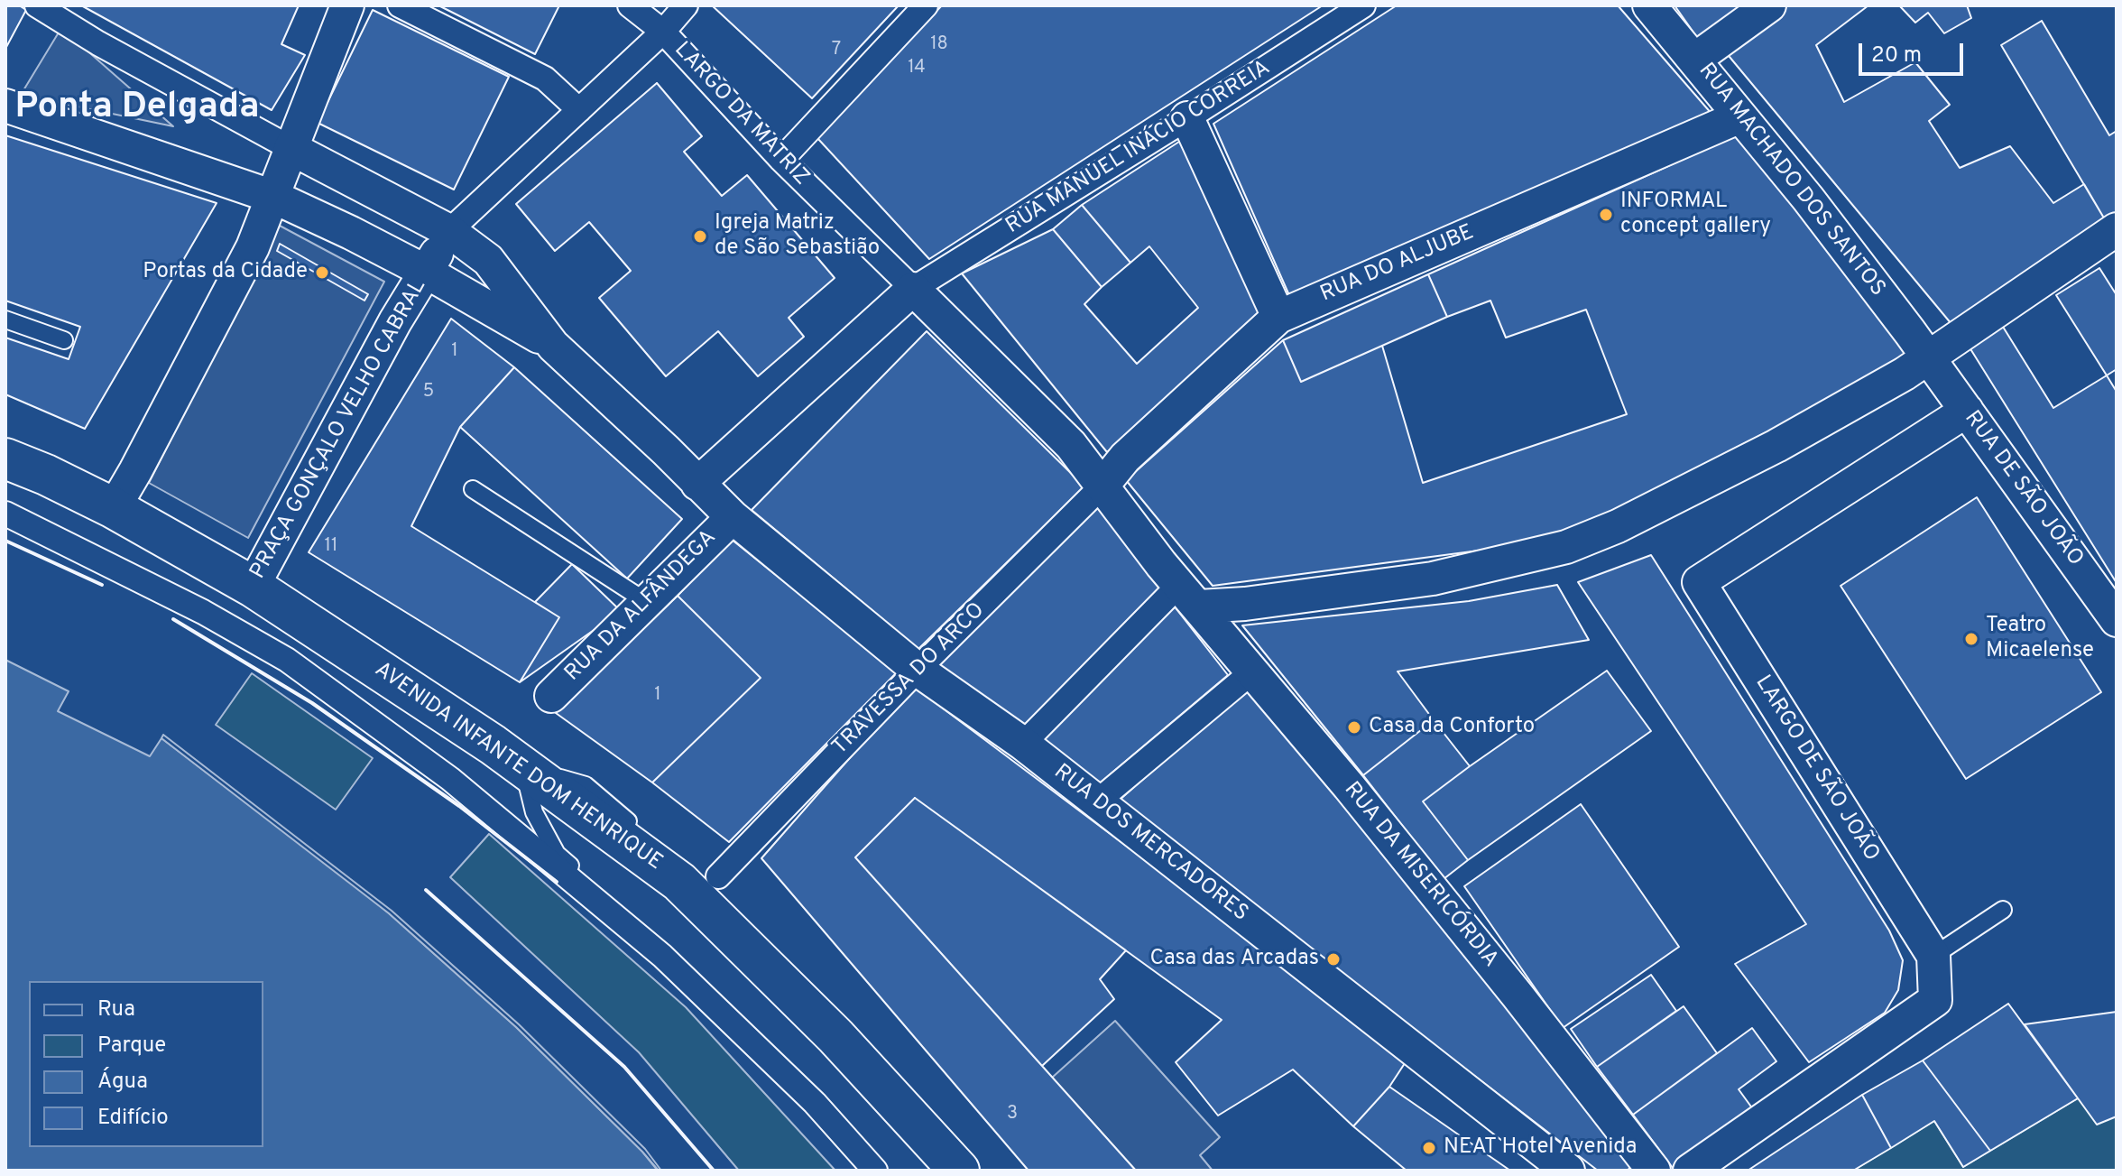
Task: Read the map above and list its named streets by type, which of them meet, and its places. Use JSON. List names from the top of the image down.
{
  "streets": {
    "main road": ["AVENIDA INFANTE DOM HENRIQUE"],
    "street": [
      "LARGO DA MATRIZ",
      "RUA MANUEL INÁCIO CORREIA",
      "RUA MACHADO DOS SANTOS",
      "RUA DO ALJUBE",
      "PRAÇA GONÇALO VELHO CABRAL",
      "RUA DE SÃO JOÃO",
      "RUA DA ALFÂNDEGA",
      "TRAVESSA DO ARCO",
      "LARGO DE SÃO JOÃO",
      "RUA DOS MERCADORES",
      "RUA DA MISERICÓRDIA"
    ]
  },
  "crossings": [
    ["LARGO DA MATRIZ", "RUA MANUEL INÁCIO CORREIA"],
    ["LARGO DA MATRIZ", "PRAÇA GONÇALO VELHO CABRAL"],
    ["LARGO DA MATRIZ", "RUA DA MISERICÓRDIA"],
    ["RUA MANUEL INÁCIO CORREIA", "RUA DA MISERICÓRDIA"],
    ["RUA MACHADO DOS SANTOS", "RUA DO ALJUBE"],
    ["RUA MACHADO DOS SANTOS", "RUA DE SÃO JOÃO"],
    ["RUA DO ALJUBE", "TRAVESSA DO ARCO"],
    ["RUA DO ALJUBE", "RUA DA MISERICÓRDIA"],
    ["PRAÇA GONÇALO VELHO CABRAL", "AVENIDA INFANTE DOM HENRIQUE"],
    ["RUA DE SÃO JOÃO", "LARGO DE SÃO JOÃO"],
    ["RUA DA ALFÂNDEGA", "RUA DOS MERCADORES"],
    ["TRAVESSA DO ARCO", "RUA DOS MERCADORES"],
    ["TRAVESSA DO ARCO", "RUA DA MISERICÓRDIA"]
  ],
  "districts": ["Ponta Delgada"],
  "places": [
    "INFORMAL concept gallery",
    "Igreja Matriz de São Sebastião",
    "Portas da Cidade",
    "Teatro Micaelense",
    "Casa da Conforto",
    "Casa das Arcadas",
    "NEAT Hotel Avenida"
  ],
  "house_numbers": [
    "18",
    "7",
    "14",
    "1",
    "5",
    "11",
    "1",
    "3"
  ],
  "legend": [
    "Rua",
    "Parque",
    "Água",
    "Edifício"
  ],
  "scale_bar": "20 m"
}
